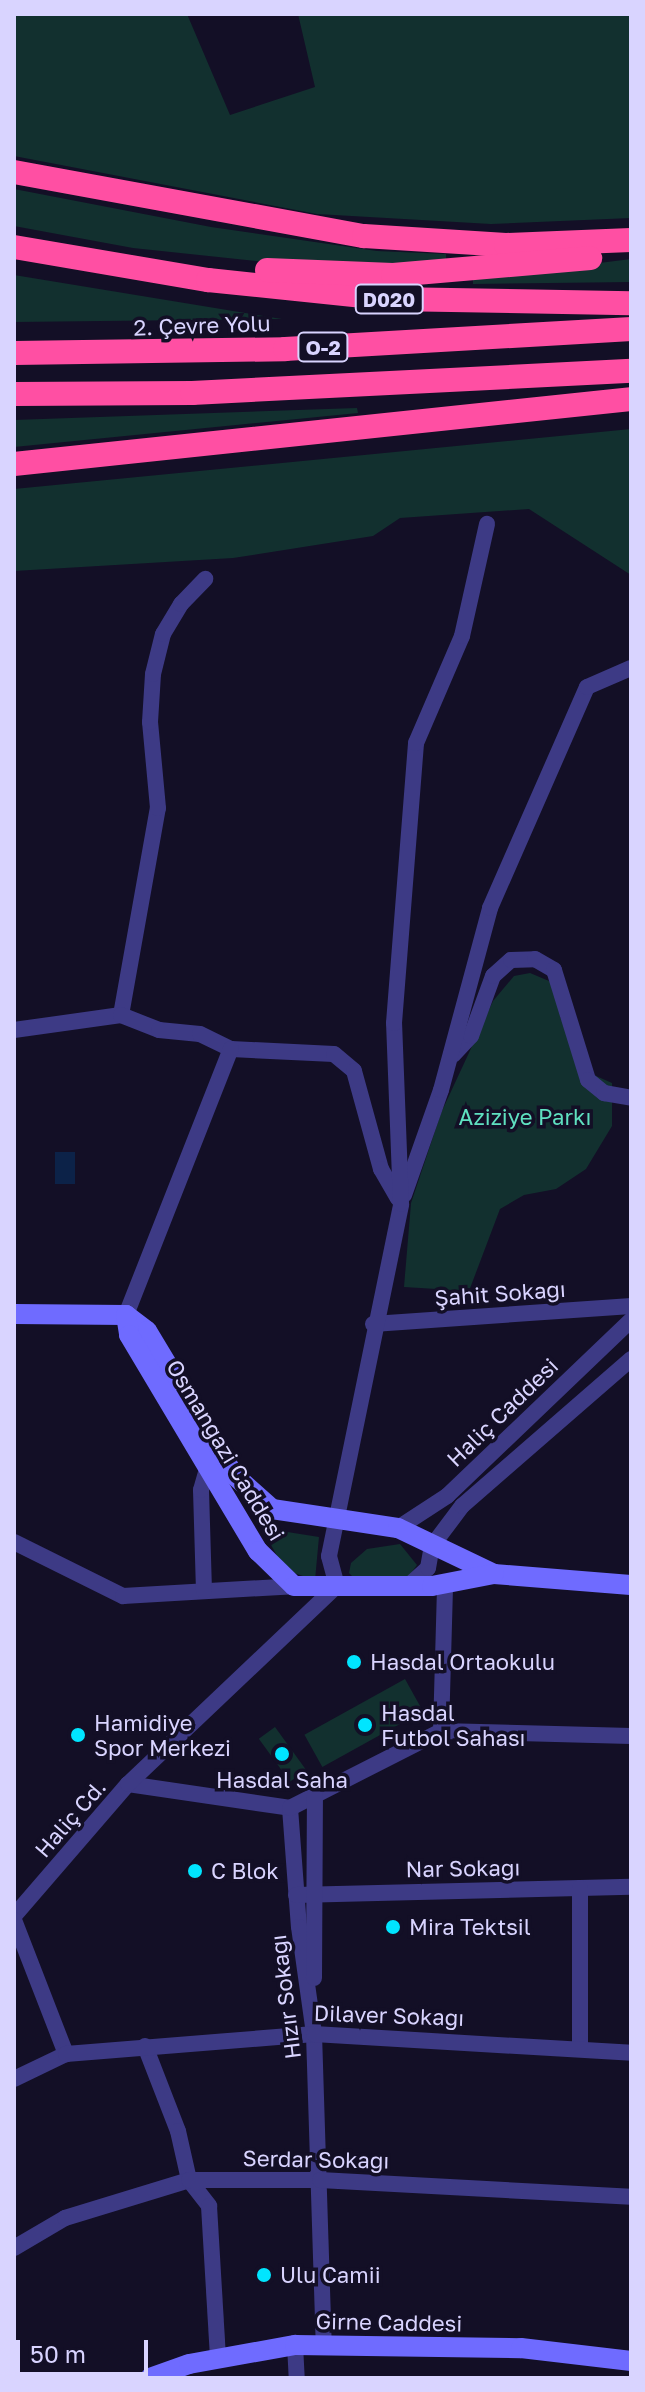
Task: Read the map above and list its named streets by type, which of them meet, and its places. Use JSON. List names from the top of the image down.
{
  "streets": {
    "highway": ["D020", "2. Çevre Yolu", "O-2"],
    "street": [
      "Şahit Sokağı",
      "Haliç Caddesi",
      "Osmangazi Caddesi",
      "Haliç Cd.",
      "Nar Sokağı",
      "Hızır Sokağı",
      "Dilaver Sokağı",
      "Serdar Sokağı",
      "Girne Caddesi"
    ]
  },
  "crossings": [
    ["Nar Sokağı", "Hızır Sokağı"],
    ["Hızır Sokağı", "Dilaver Sokağı"],
    ["Hızır Sokağı", "Serdar Sokağı"],
    ["Hızır Sokağı", "Girne Caddesi"]
  ],
  "parks": ["Aziziye Parkı"],
  "places": [
    "Hasdal Ortaokulu",
    "Hasdal Futbol Sahası",
    "Hamidiye Spor Merkezi",
    "Hasdal Saha",
    "C Blok",
    "Mira Tektsil",
    "Ulu Camii"
  ],
  "scale_bar": "50 m"
}
